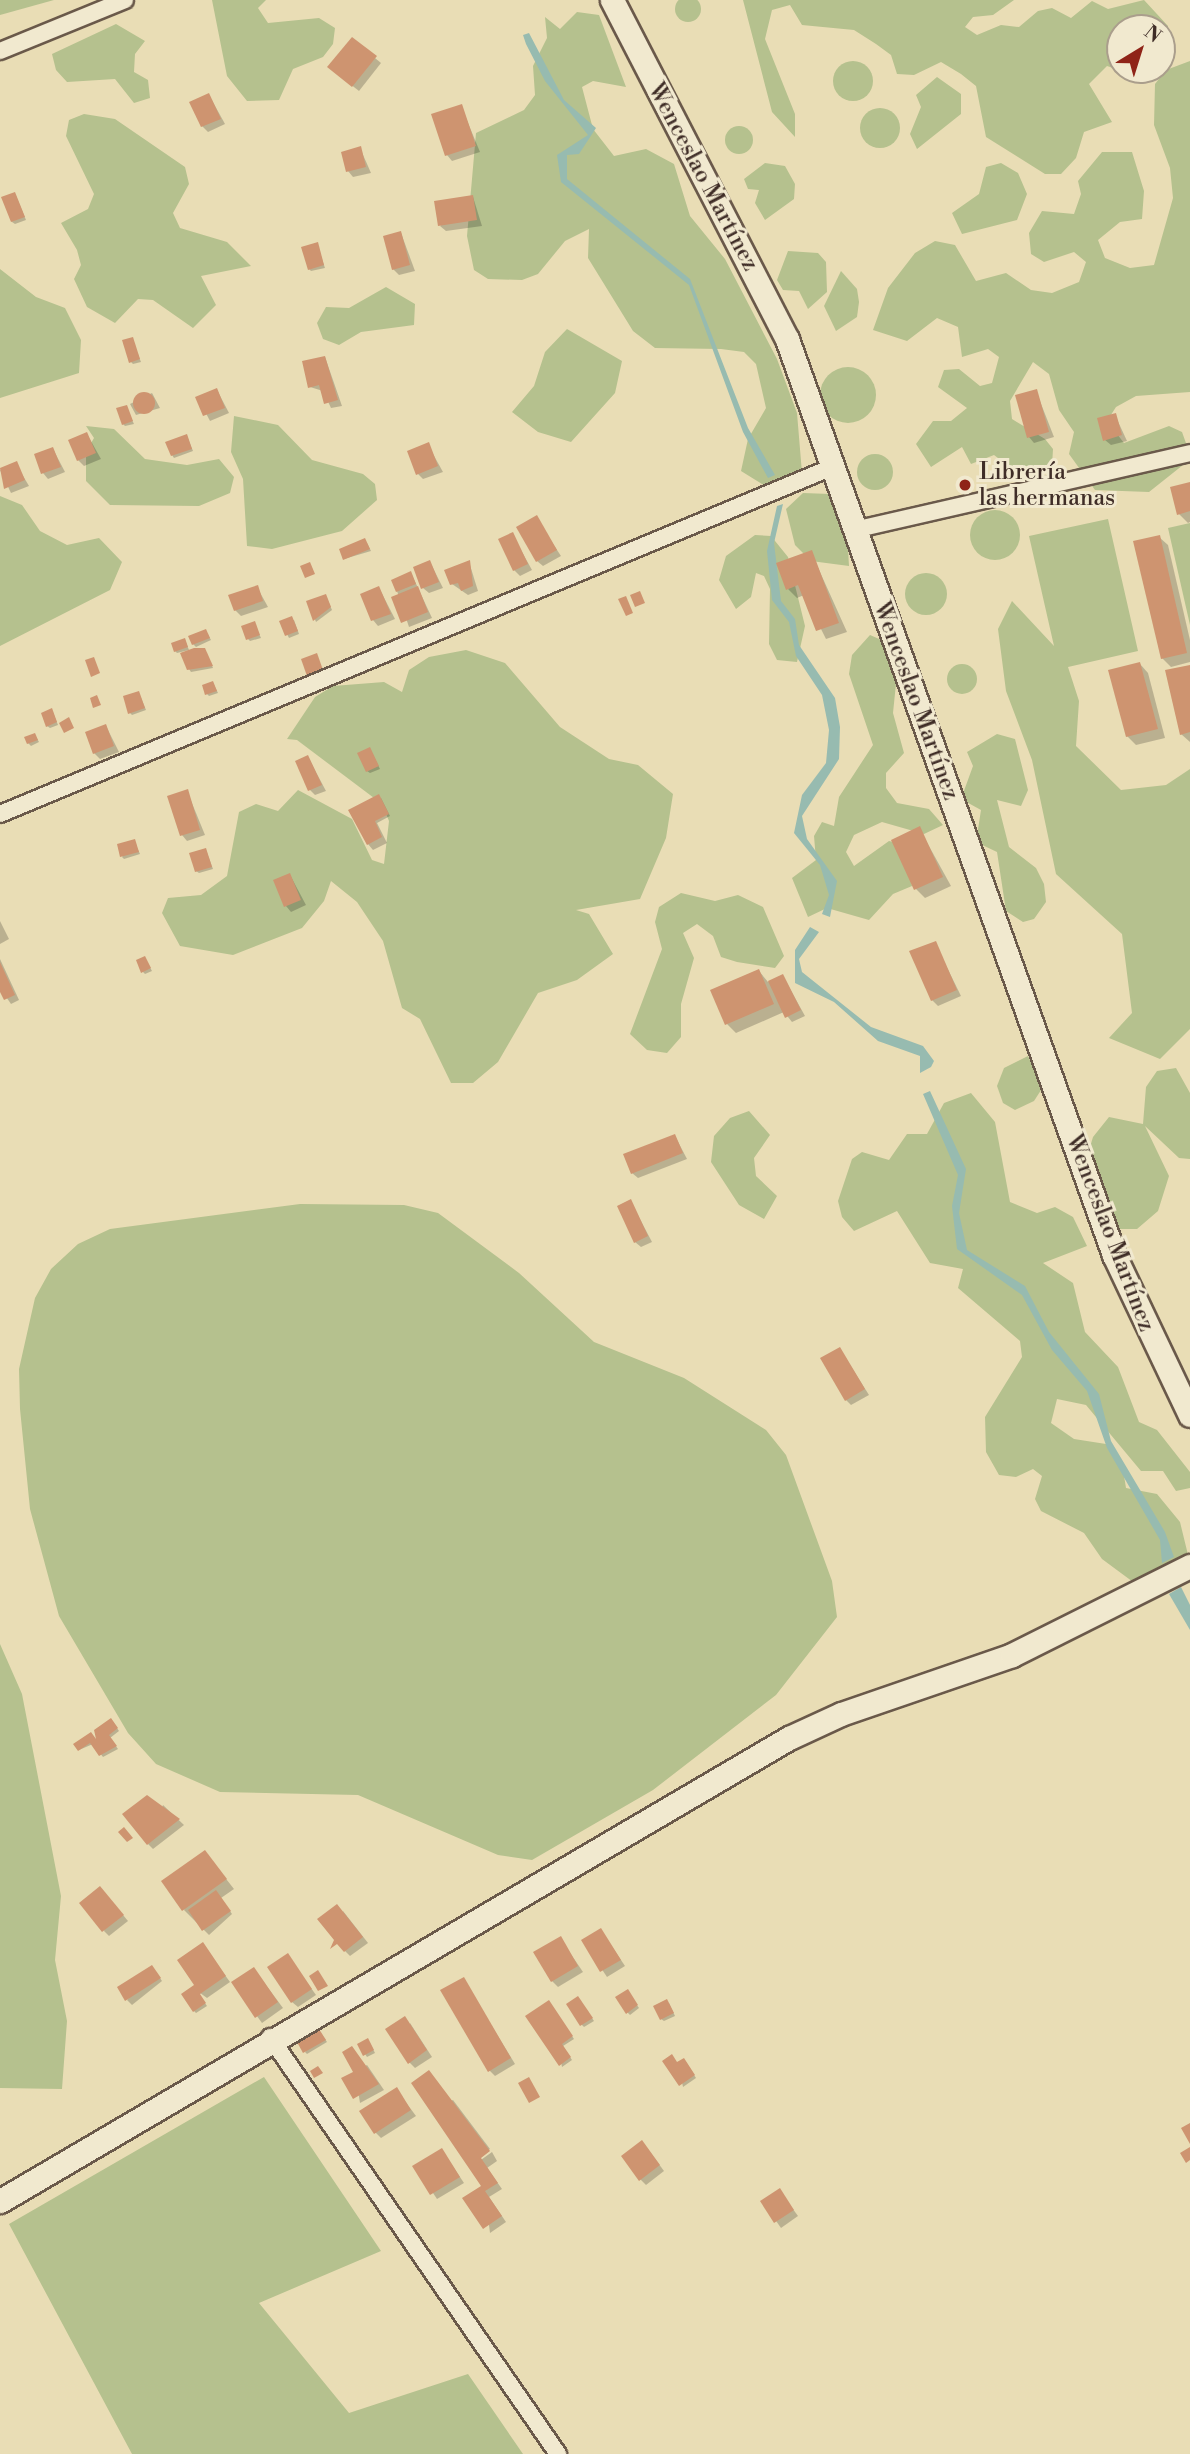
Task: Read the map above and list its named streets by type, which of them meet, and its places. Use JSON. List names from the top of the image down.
{
  "streets": {
    "main road": ["Wenceslao Martínez"]
  },
  "places": ["Librería las hermanas"],
  "north": "top right"
}
